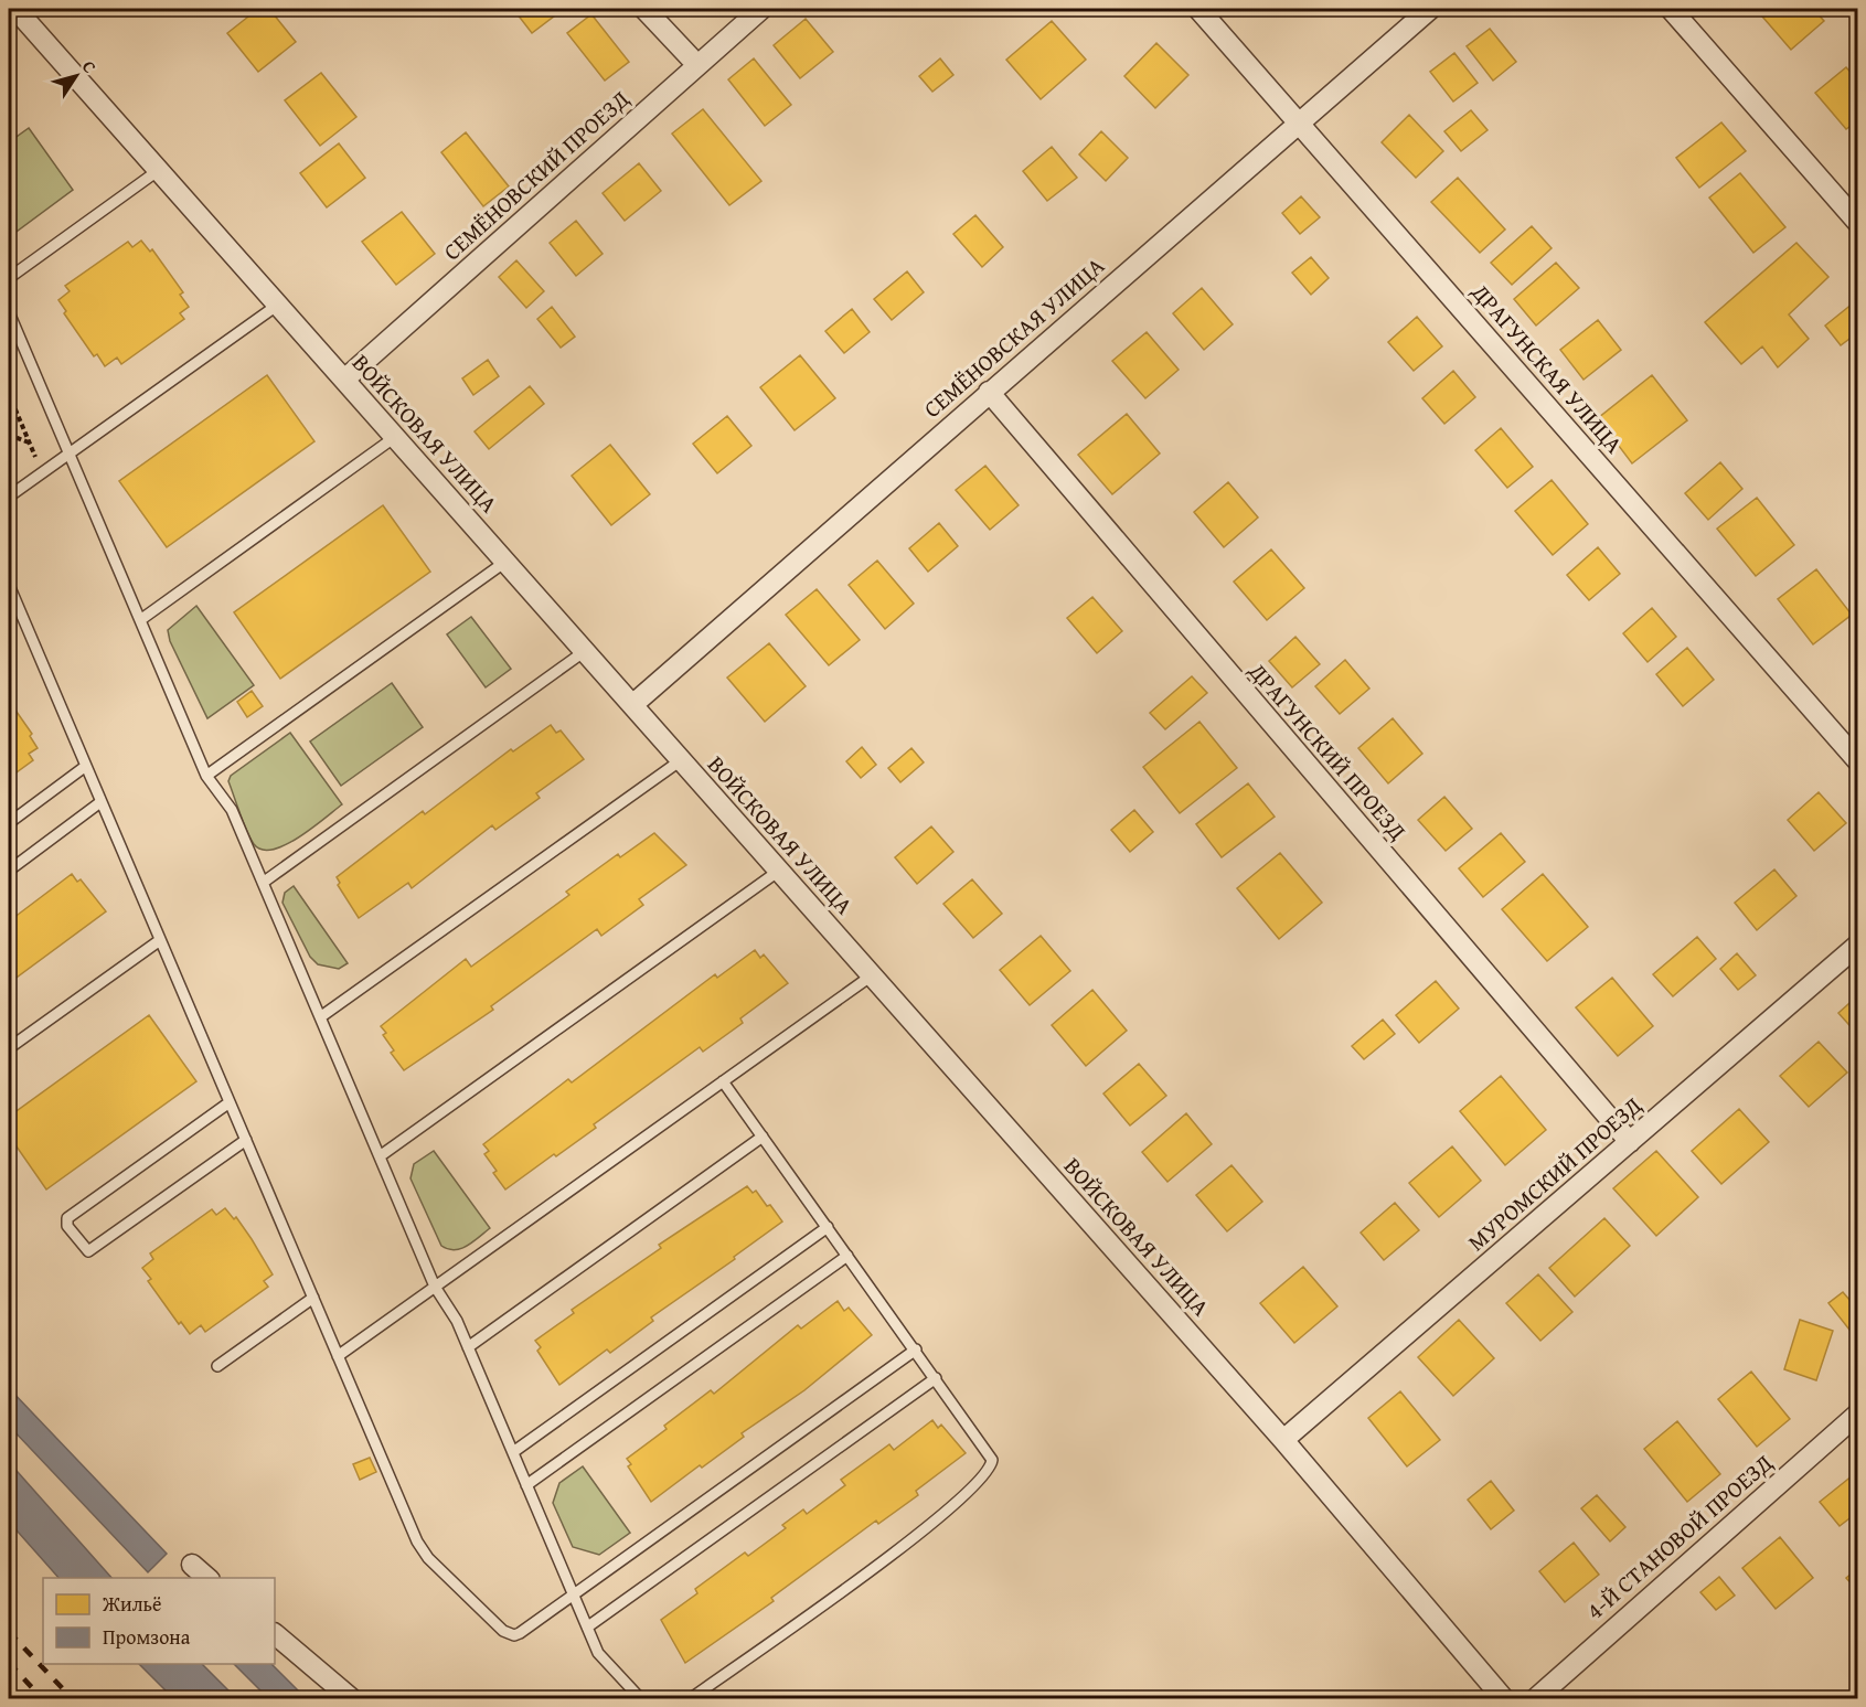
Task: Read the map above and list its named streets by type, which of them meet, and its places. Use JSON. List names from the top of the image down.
{
  "streets": {
    "street": [
      "СЕМЁНОВСКИЙ ПРОЕЗД",
      "СЕМЁНОВСКАЯ УЛИЦА",
      "ДРАГУНСКАЯ УЛИЦА",
      "ВОЙСКОВАЯ УЛИЦА",
      "ДРАГУНСКИЙ ПРОЕЗД",
      "МУРОМСКИЙ ПРОЕЗД",
      "4-Й СТАНОВОЙ ПРОЕЗД"
    ]
  },
  "crossings": [
    ["СЕМЁНОВСКИЙ ПРОЕЗД", "ВОЙСКОВАЯ УЛИЦА"],
    ["СЕМЁНОВСКАЯ УЛИЦА", "ДРАГУНСКАЯ УЛИЦА"],
    ["СЕМЁНОВСКАЯ УЛИЦА", "ВОЙСКОВАЯ УЛИЦА"],
    ["СЕМЁНОВСКАЯ УЛИЦА", "ДРАГУНСКИЙ ПРОЕЗД"],
    ["ВОЙСКОВАЯ УЛИЦА", "МУРОМСКИЙ ПРОЕЗД"],
    ["ДРАГУНСКИЙ ПРОЕЗД", "МУРОМСКИЙ ПРОЕЗД"]
  ],
  "legend": ["Жильё", "Промзона"],
  "north": "top right"
}
